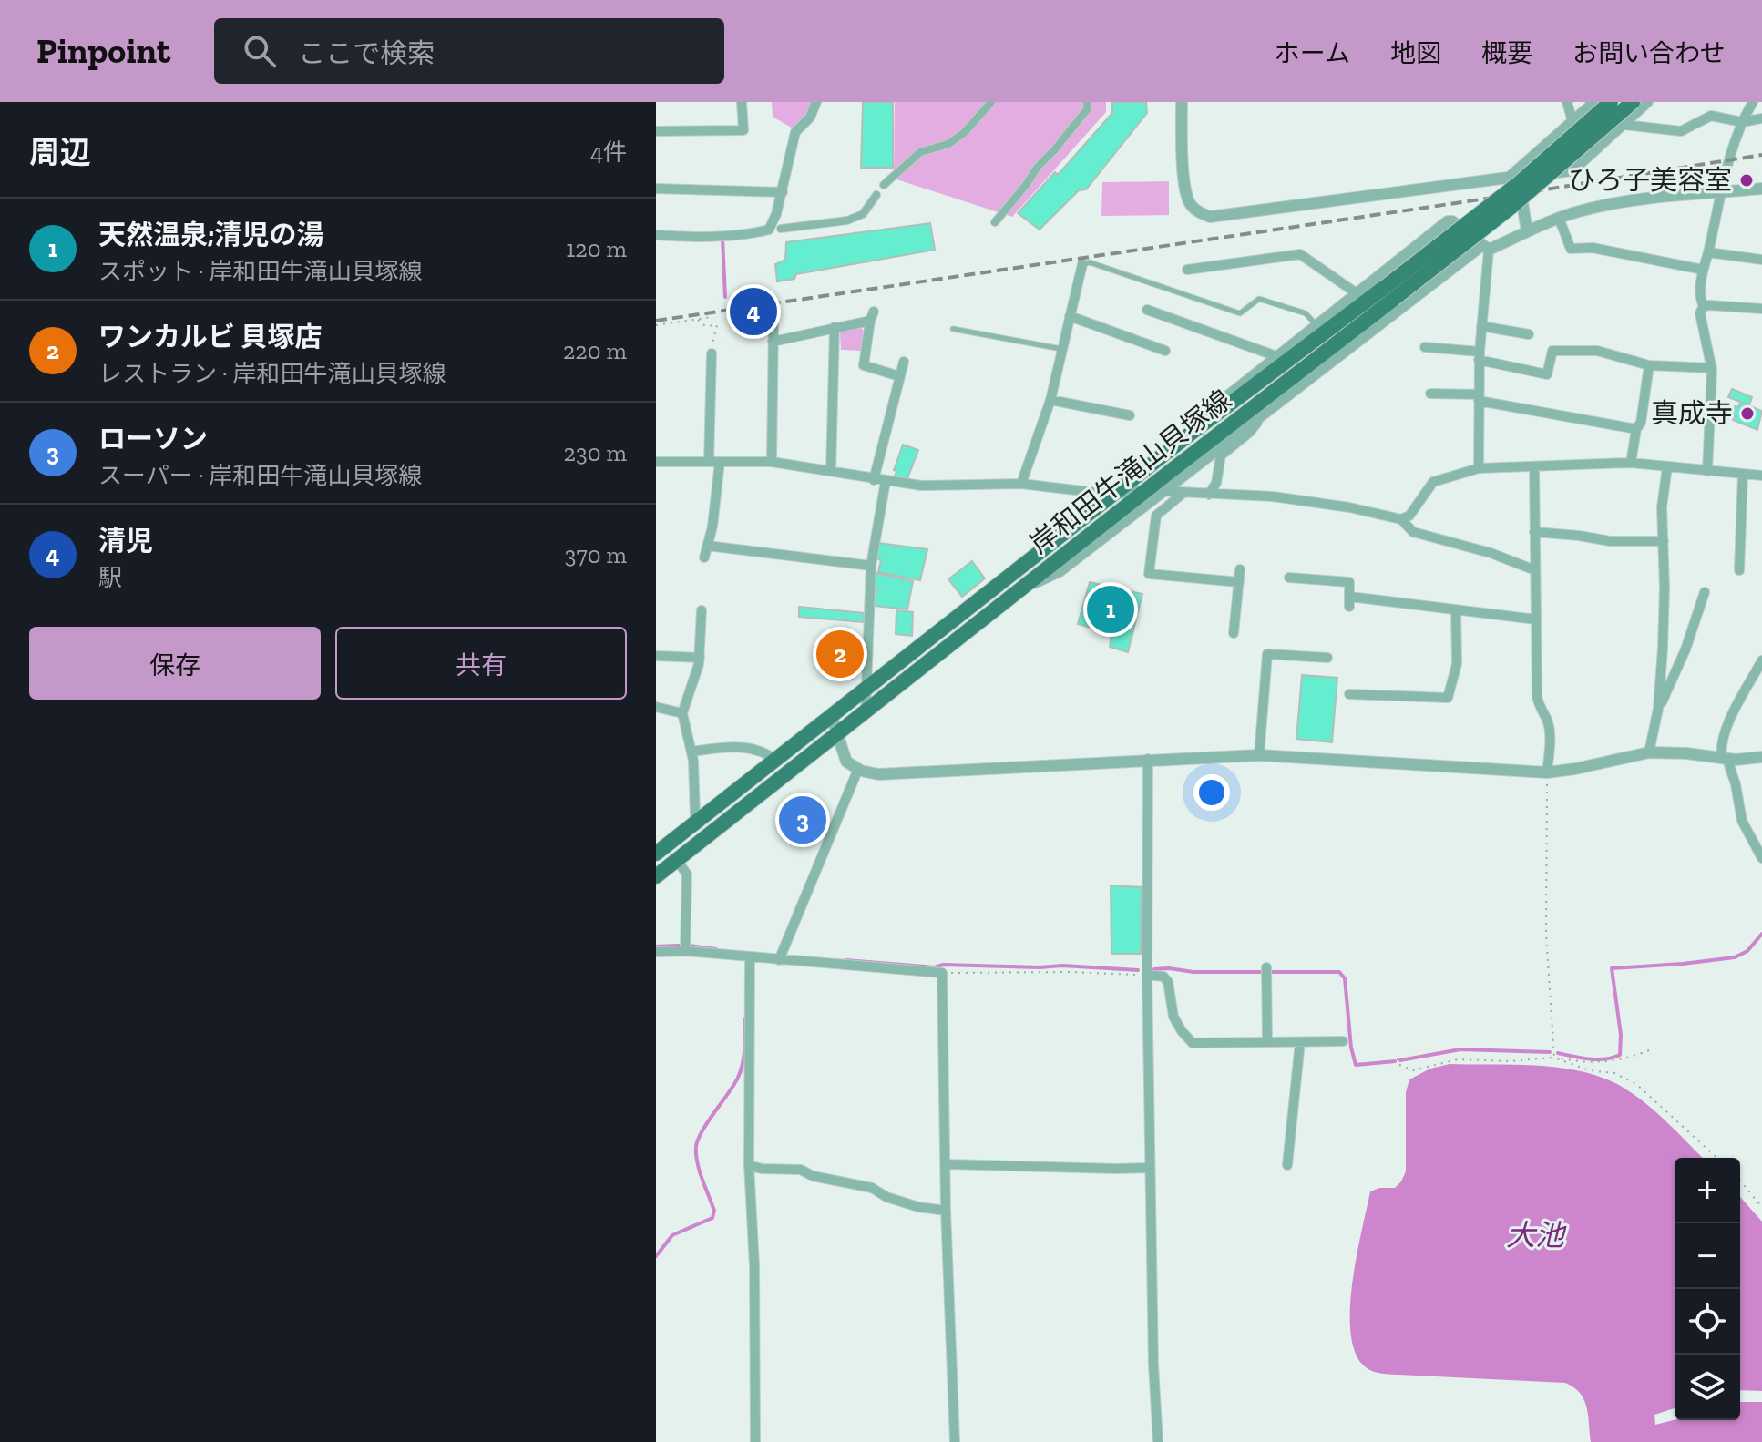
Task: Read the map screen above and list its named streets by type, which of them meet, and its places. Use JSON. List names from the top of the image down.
{
  "streets": {
    "main road": ["岸和田牛滝山貝塚線"]
  },
  "water": ["大池"],
  "places": ["ひろ子美容室", "真成寺"],
  "page": {
    "header": "Pinpoint",
    "search": "ここで検索",
    "nav": [
      "ホーム",
      "地図",
      "概要",
      "お問い合わせ"
    ],
    "heading": ["周辺", "4件"],
    "list": [
      {
        "mark": "1",
        "name": "天然温泉;清児の湯",
        "note": "スポット · 岸和田牛滝山貝塚線",
        "value": "120 m"
      },
      {
        "mark": "2",
        "name": "ワンカルビ 貝塚店",
        "note": "レストラン · 岸和田牛滝山貝塚線",
        "value": "220 m"
      },
      {
        "mark": "3",
        "name": "ローソン",
        "note": "スーパー · 岸和田牛滝山貝塚線",
        "value": "230 m"
      },
      {
        "mark": "4",
        "name": "清児",
        "note": "駅",
        "value": "370 m"
      }
    ],
    "pins": [
      "4",
      "1",
      "2",
      "3"
    ],
    "buttons": ["保存", "共有"],
    "map_buttons": ["+", "−"]
  }
}
